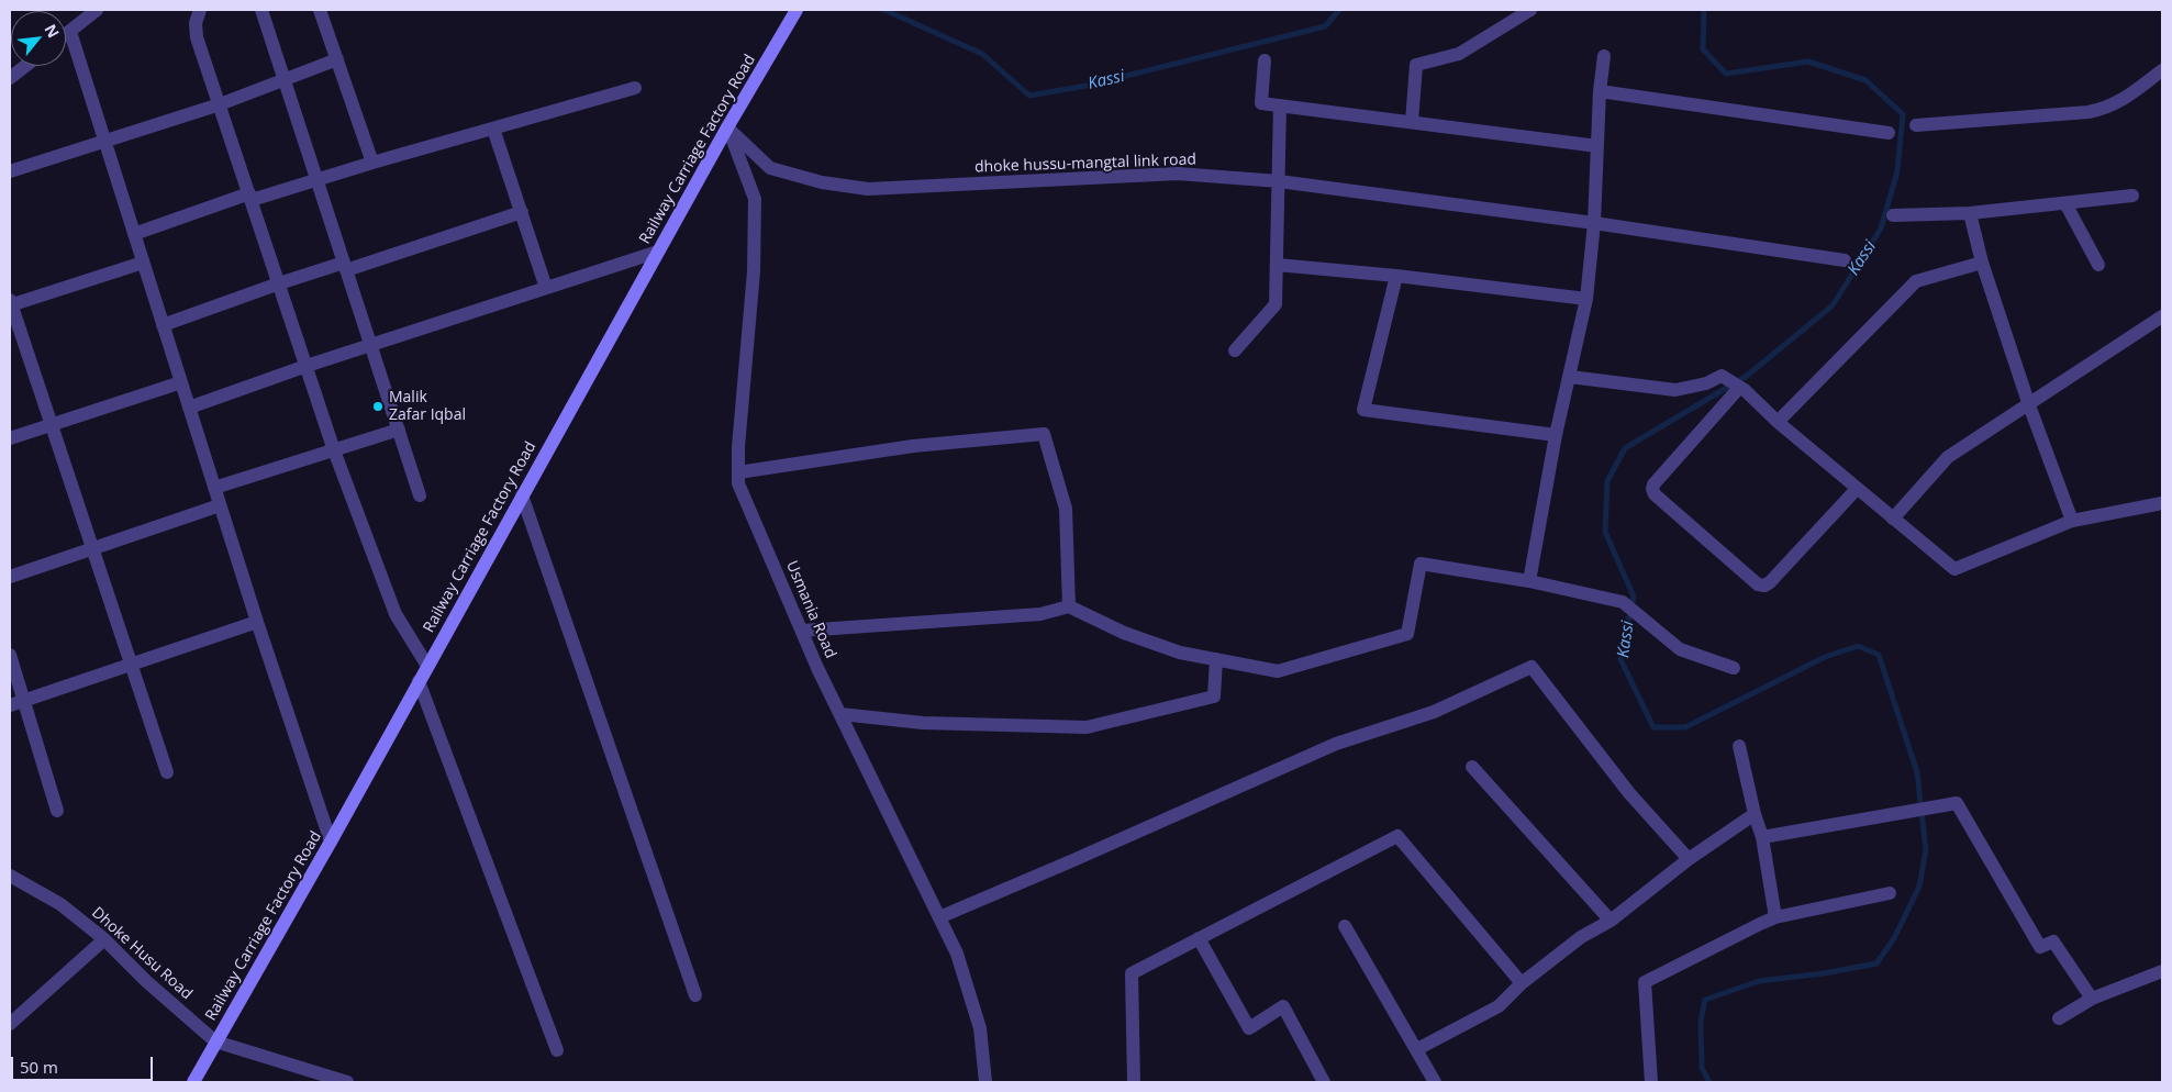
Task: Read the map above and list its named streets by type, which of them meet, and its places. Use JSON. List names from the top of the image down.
{
  "streets": {
    "main road": ["Railway Carriage Factory Road"],
    "street": ["dhoke hussu-mangtal link road", "Usmania Road", "Dhoke Husu Road"]
  },
  "crossings": [
    ["Railway Carriage Factory Road", "dhoke hussu-mangtal link road"],
    ["Railway Carriage Factory Road", "Usmania Road"],
    ["Railway Carriage Factory Road", "Dhoke Husu Road"],
    ["dhoke hussu-mangtal link road", "Usmania Road"]
  ],
  "water": ["Kassi"],
  "places": ["Malik Zafar Iqbal"],
  "scale_bar": "50 m",
  "north": "top right"
}
